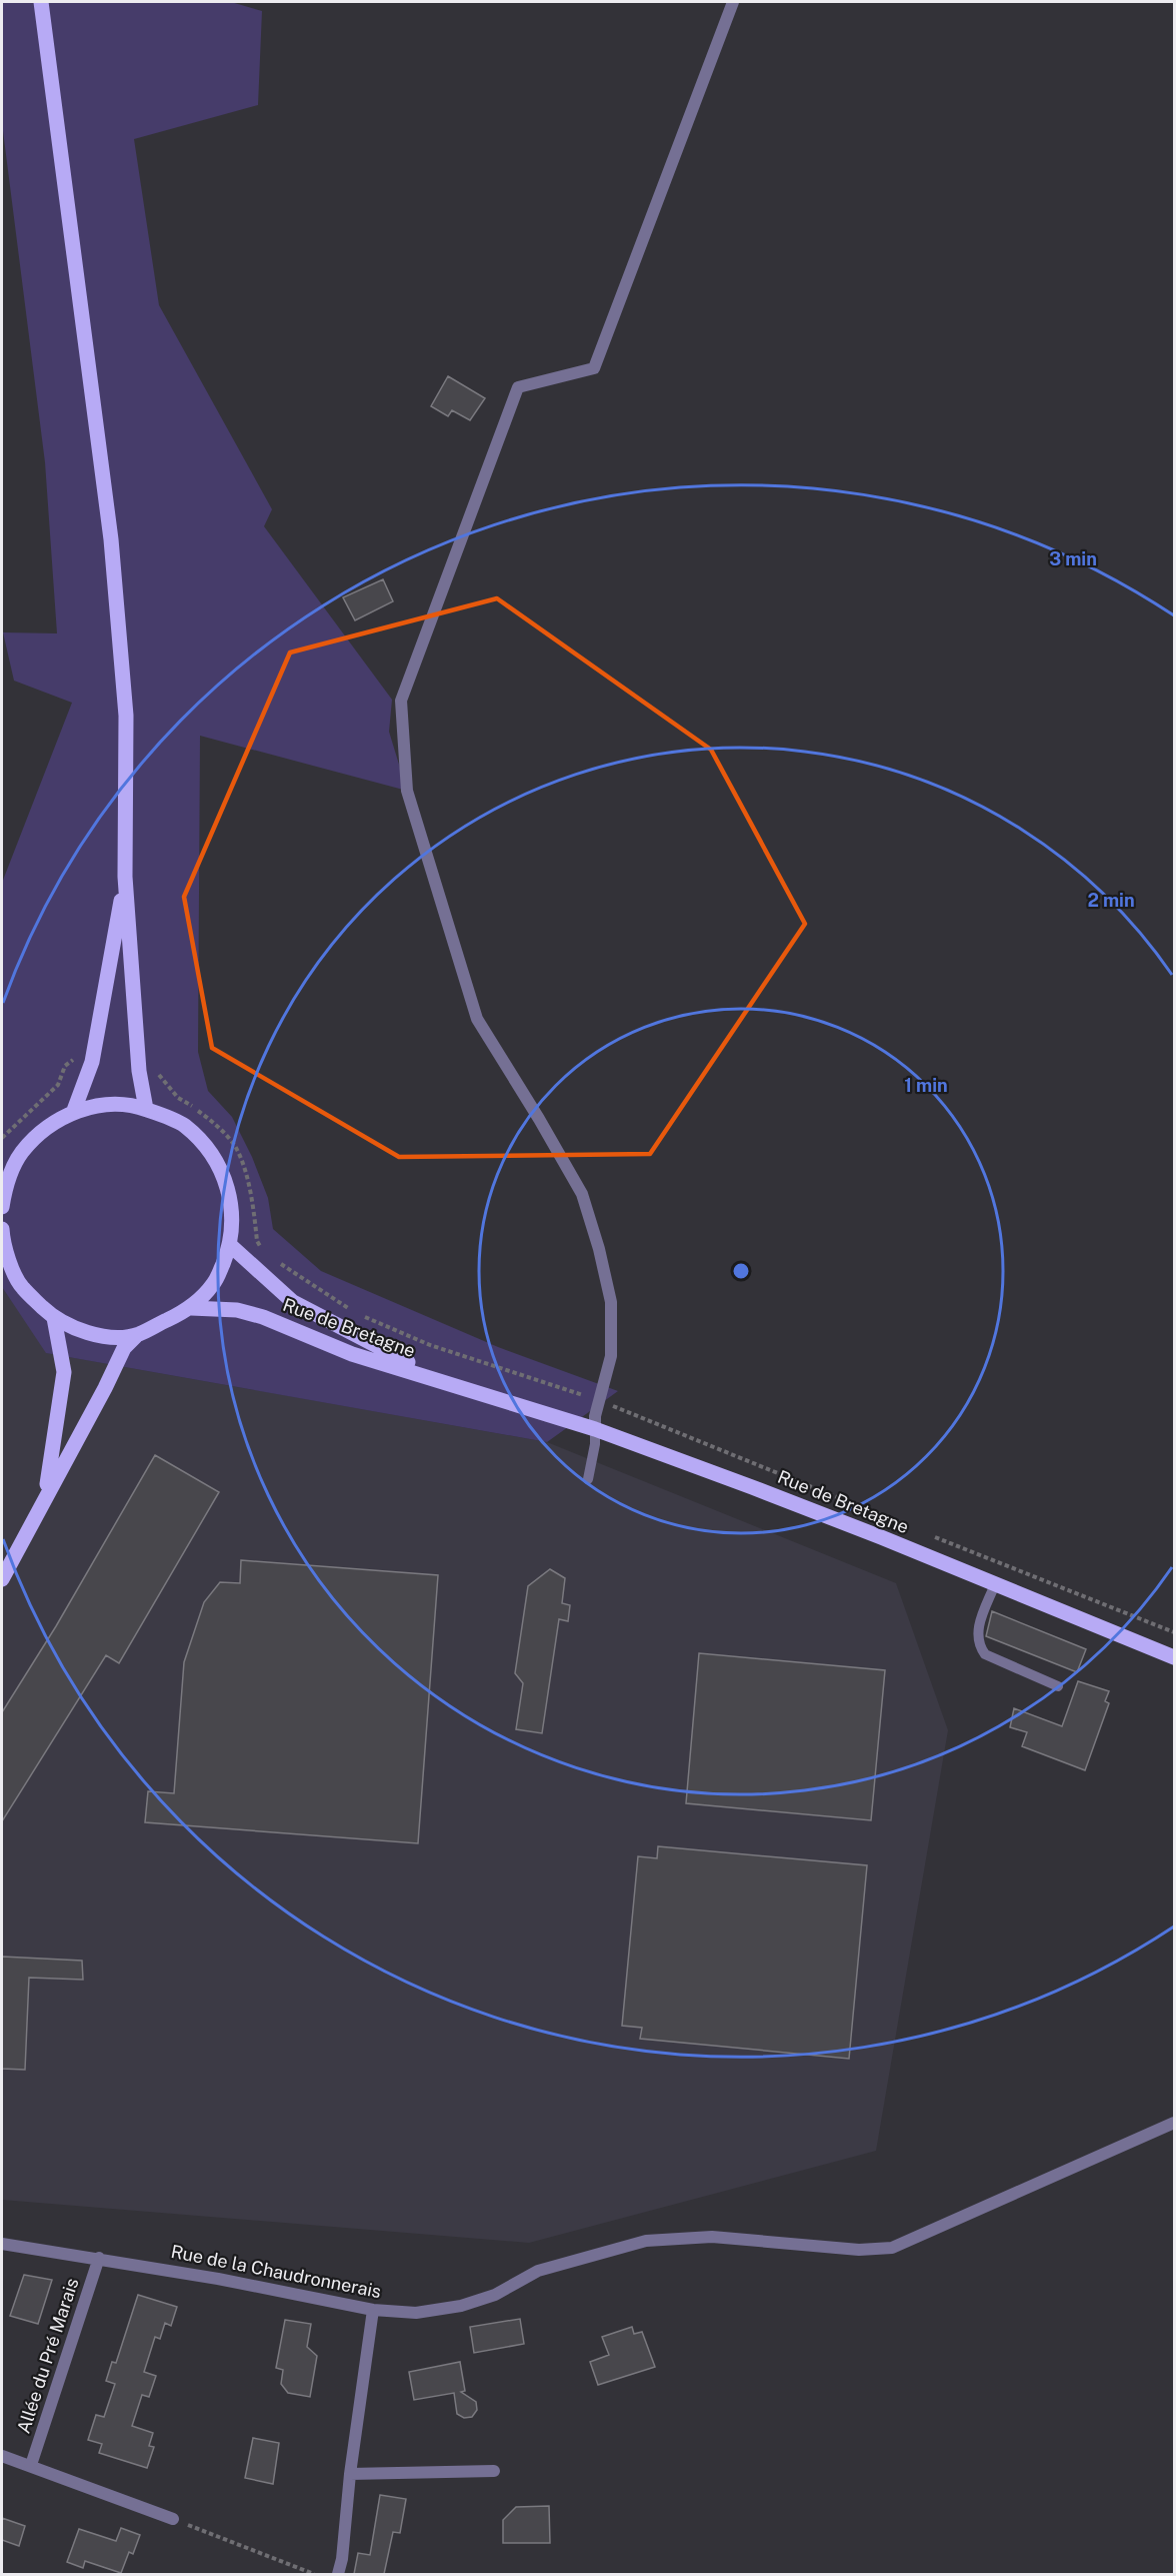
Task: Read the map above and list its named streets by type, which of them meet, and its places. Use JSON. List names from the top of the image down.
{
  "streets": {
    "main road": ["Rue de Bretagne"],
    "street": ["Rue de la Chaudronnerais", "Allée du Pré Marais"]
  },
  "crossings": [
    ["Rue de la Chaudronnerais", "Allée du Pré Marais"]
  ],
  "rings": ["3 min", "2 min", "1 min"]
}
